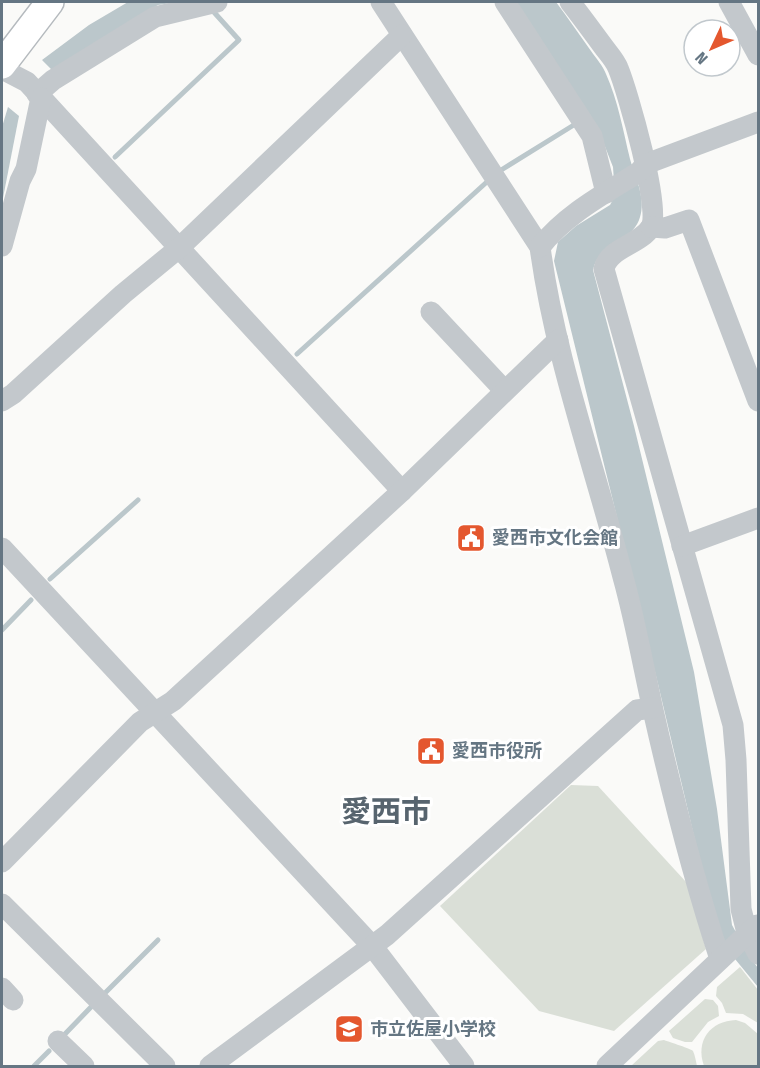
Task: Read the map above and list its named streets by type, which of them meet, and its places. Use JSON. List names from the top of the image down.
{
  "districts": ["愛西市"],
  "places": {
    "public building": ["愛西市文化会館", "愛西市役所"],
    "school or university": ["市立佐屋小学校"]
  },
  "north": "bottom left"
}
